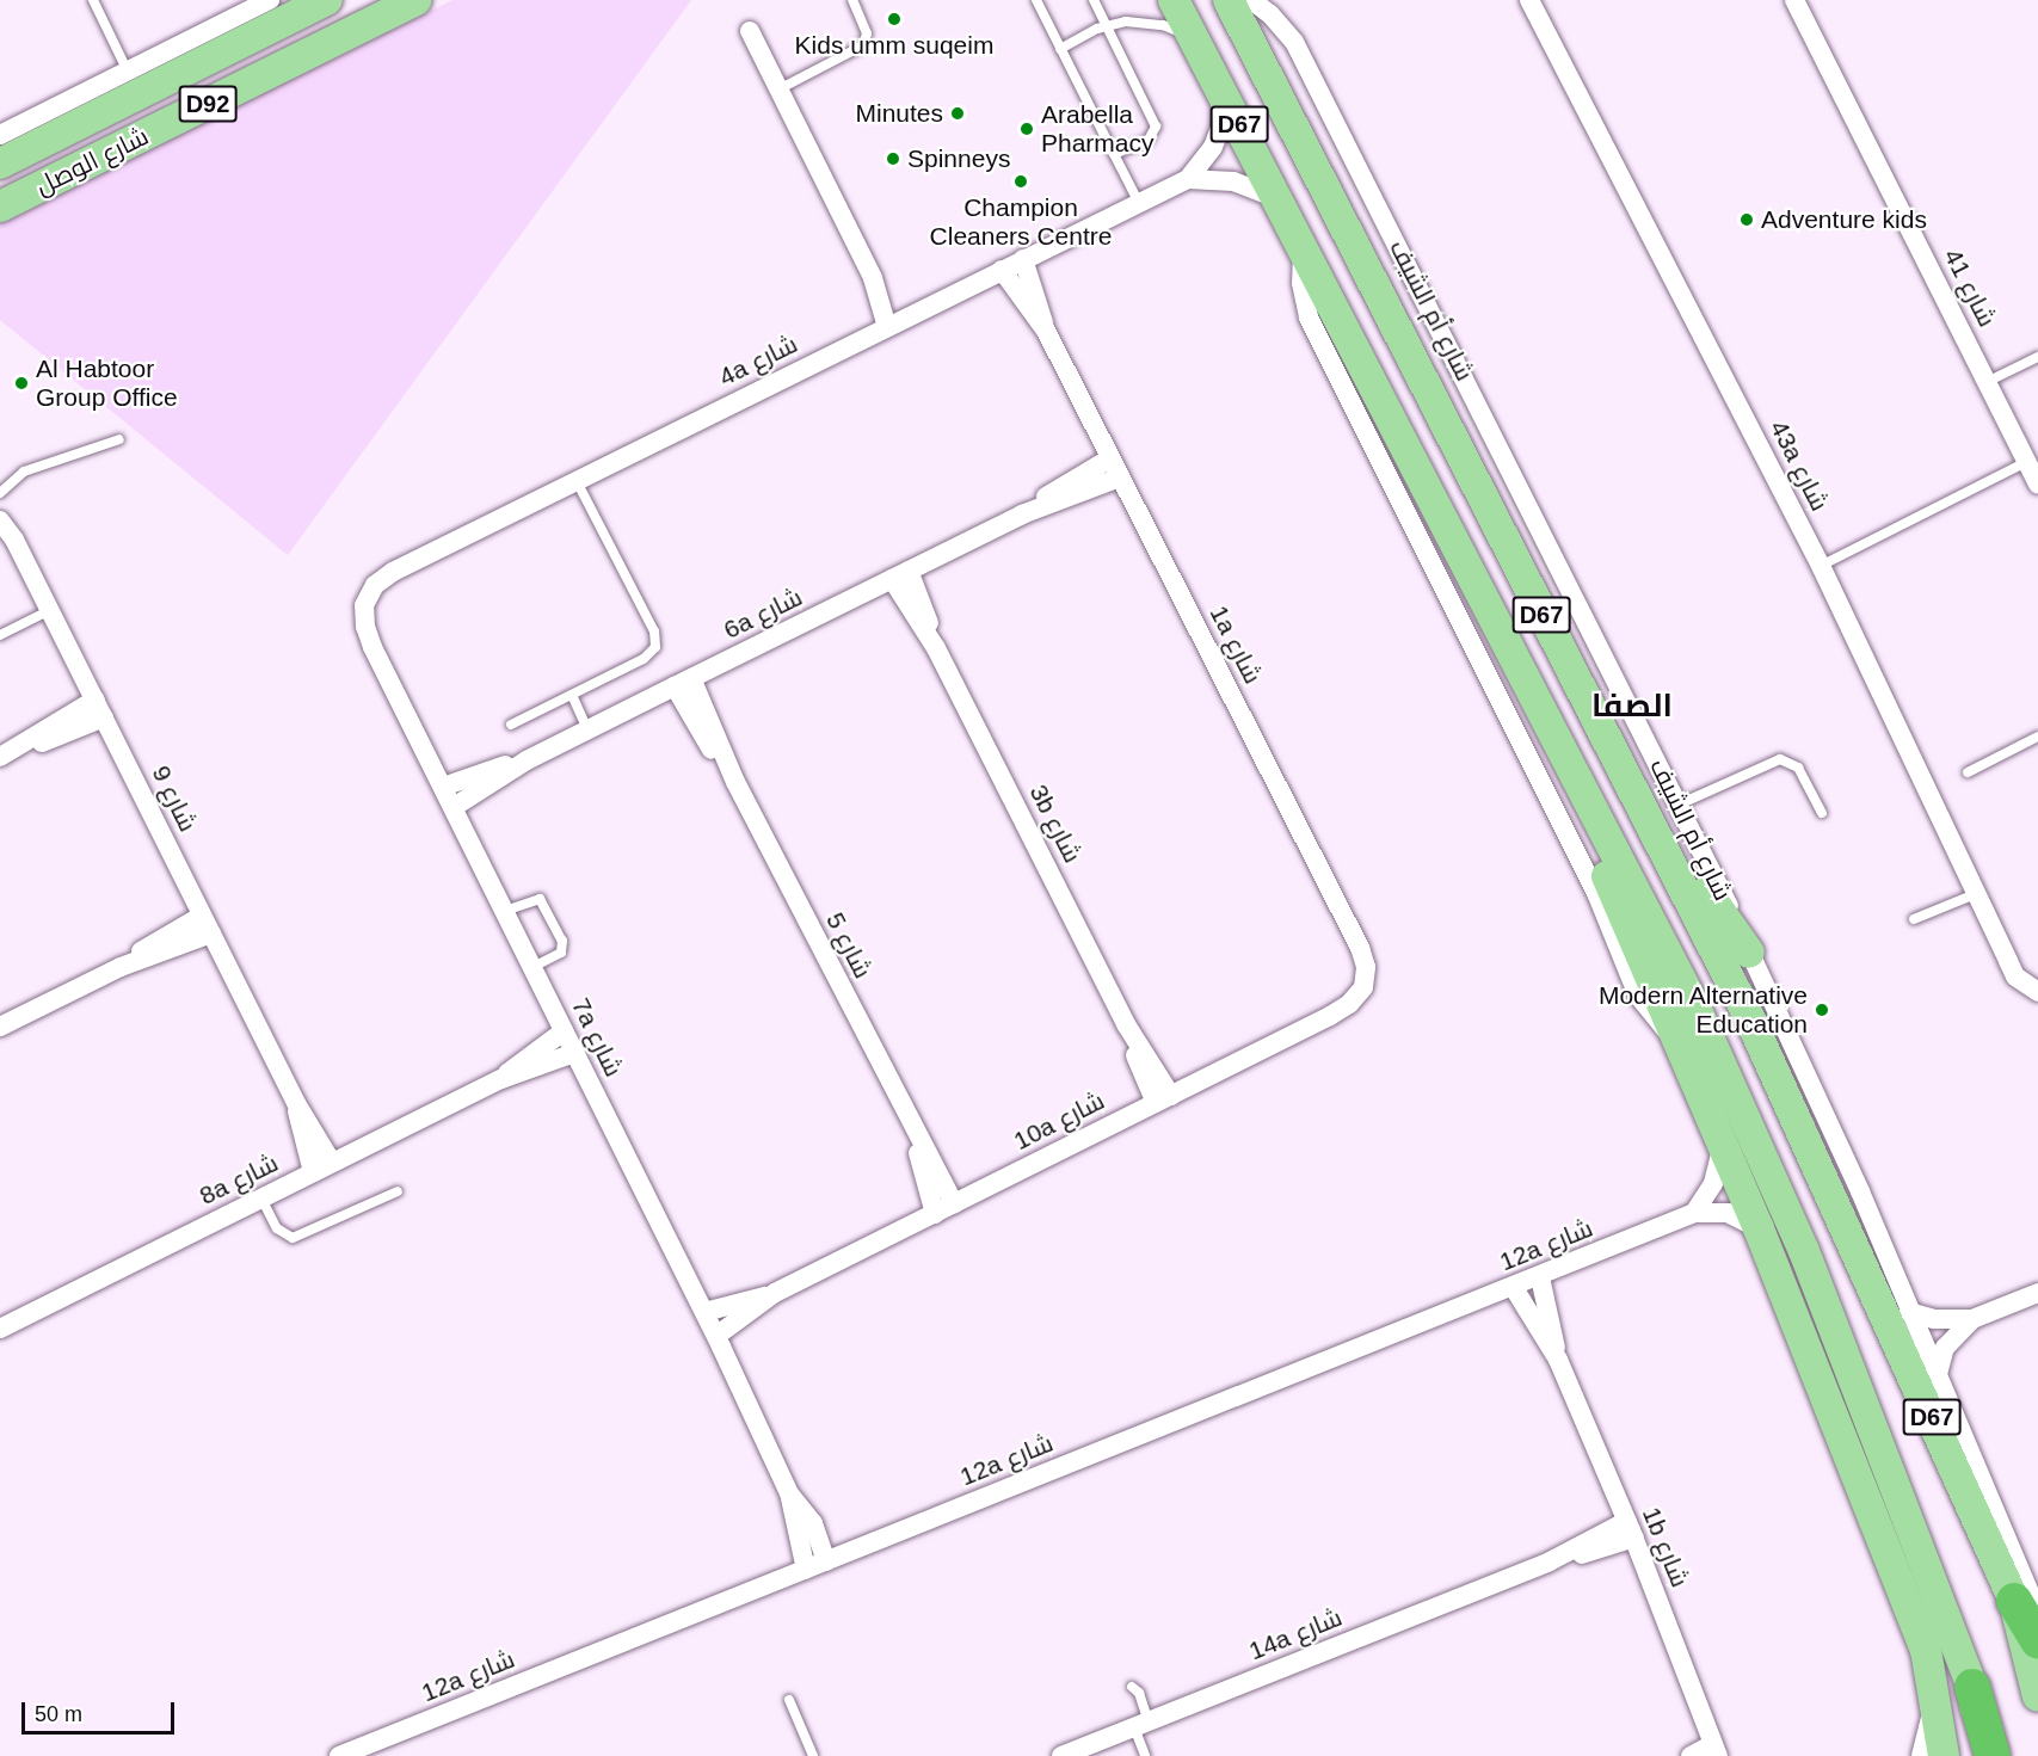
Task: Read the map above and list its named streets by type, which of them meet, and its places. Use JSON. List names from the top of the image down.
{
  "streets": {
    "main road": [
      "D92",
      "D67",
      "شارع الوصل",
      "شارع أم الشيف"
    ],
    "street": [
      "شارع 41",
      "4a شارع",
      "43a شارع",
      "6a شارع",
      "1a شارع",
      "شارع 9",
      "3b شارع",
      "شارع 5",
      "7a شارع",
      "10a شارع",
      "8a شارع",
      "12a شارع",
      "1b شارع",
      "14a شارع"
    ]
  },
  "crossings": [
    ["D67", "شارع أم الشيف"],
    ["D67", "4a شارع"],
    ["4a شارع", "1a شارع"],
    ["4a شارع", "7a شارع"],
    ["6a شارع", "1a شارع"],
    ["6a شارع", "3b شارع"],
    ["6a شارع", "شارع 5"],
    ["6a شارع", "7a شارع"],
    ["1a شارع", "10a شارع"],
    ["شارع 9", "8a شارع"],
    ["3b شارع", "10a شارع"],
    ["شارع 5", "10a شارع"],
    ["7a شارع", "10a شارع"],
    ["7a شارع", "8a شارع"],
    ["7a شارع", "12a شارع"],
    ["12a شارع", "1b شارع"],
    ["1b شارع", "14a شارع"]
  ],
  "districts": ["الصفا"],
  "places": [
    "Kids umm suqeim",
    "Minutes",
    "Arabella Pharmacy",
    "Spinneys",
    "Champion Cleaners Centre",
    "Adventure kids",
    "Al Habtoor Group Office",
    "Modern Alternative Education"
  ],
  "scale_bar": "50 m"
}
